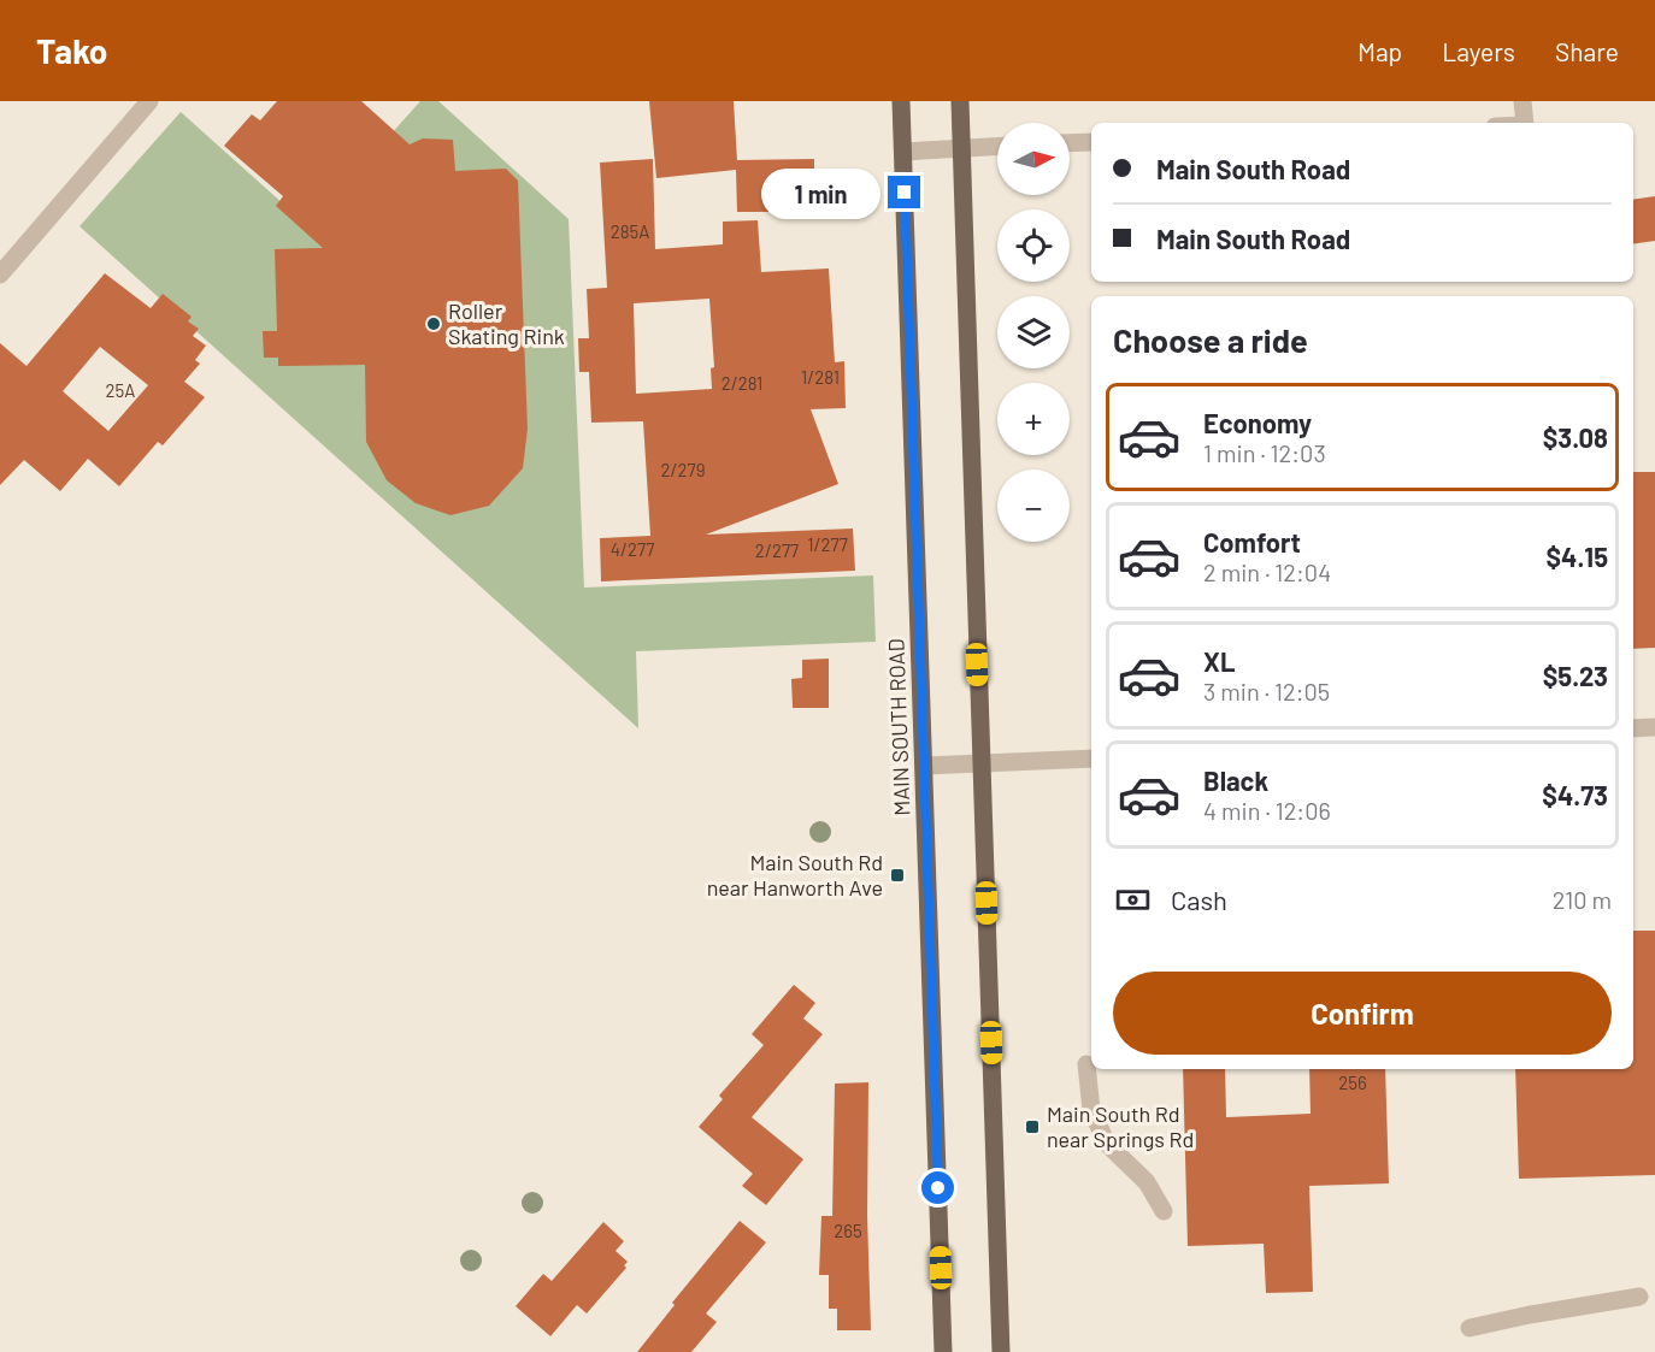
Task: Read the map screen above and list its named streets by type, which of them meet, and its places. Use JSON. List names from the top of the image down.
{
  "streets": {
    "main road": ["MAIN SOUTH ROAD"]
  },
  "places": {
    "other": ["Roller Skating Rink"],
    "transit": ["Main South Rd near Hanworth Ave", "Main South Rd near Springs Rd"]
  },
  "house_numbers": [
    "285A",
    "1/281",
    "2/281",
    "25A",
    "2/279",
    "1/277",
    "4/277",
    "2/277",
    "256",
    "265"
  ],
  "north": "right",
  "page": {
    "header": "Tako",
    "nav": ["Map", "Layers", "Share"],
    "map_buttons": ["+", "−"],
    "banner": ["Main South Road", "Main South Road"],
    "bubble": "1 min",
    "heading": "Choose a ride",
    "list": [
      {
        "name": "Economy",
        "note": "1 min · 12:03",
        "value": "$3.08"
      },
      {
        "name": "Comfort",
        "note": "2 min · 12:04",
        "value": "$4.15"
      },
      {
        "name": "XL",
        "note": "3 min · 12:05",
        "value": "$5.23"
      },
      {
        "name": "Black",
        "note": "4 min · 12:06",
        "value": "$4.73"
      }
    ],
    "pay": ["Cash", "210 m"],
    "buttons": "Confirm"
  }
}
